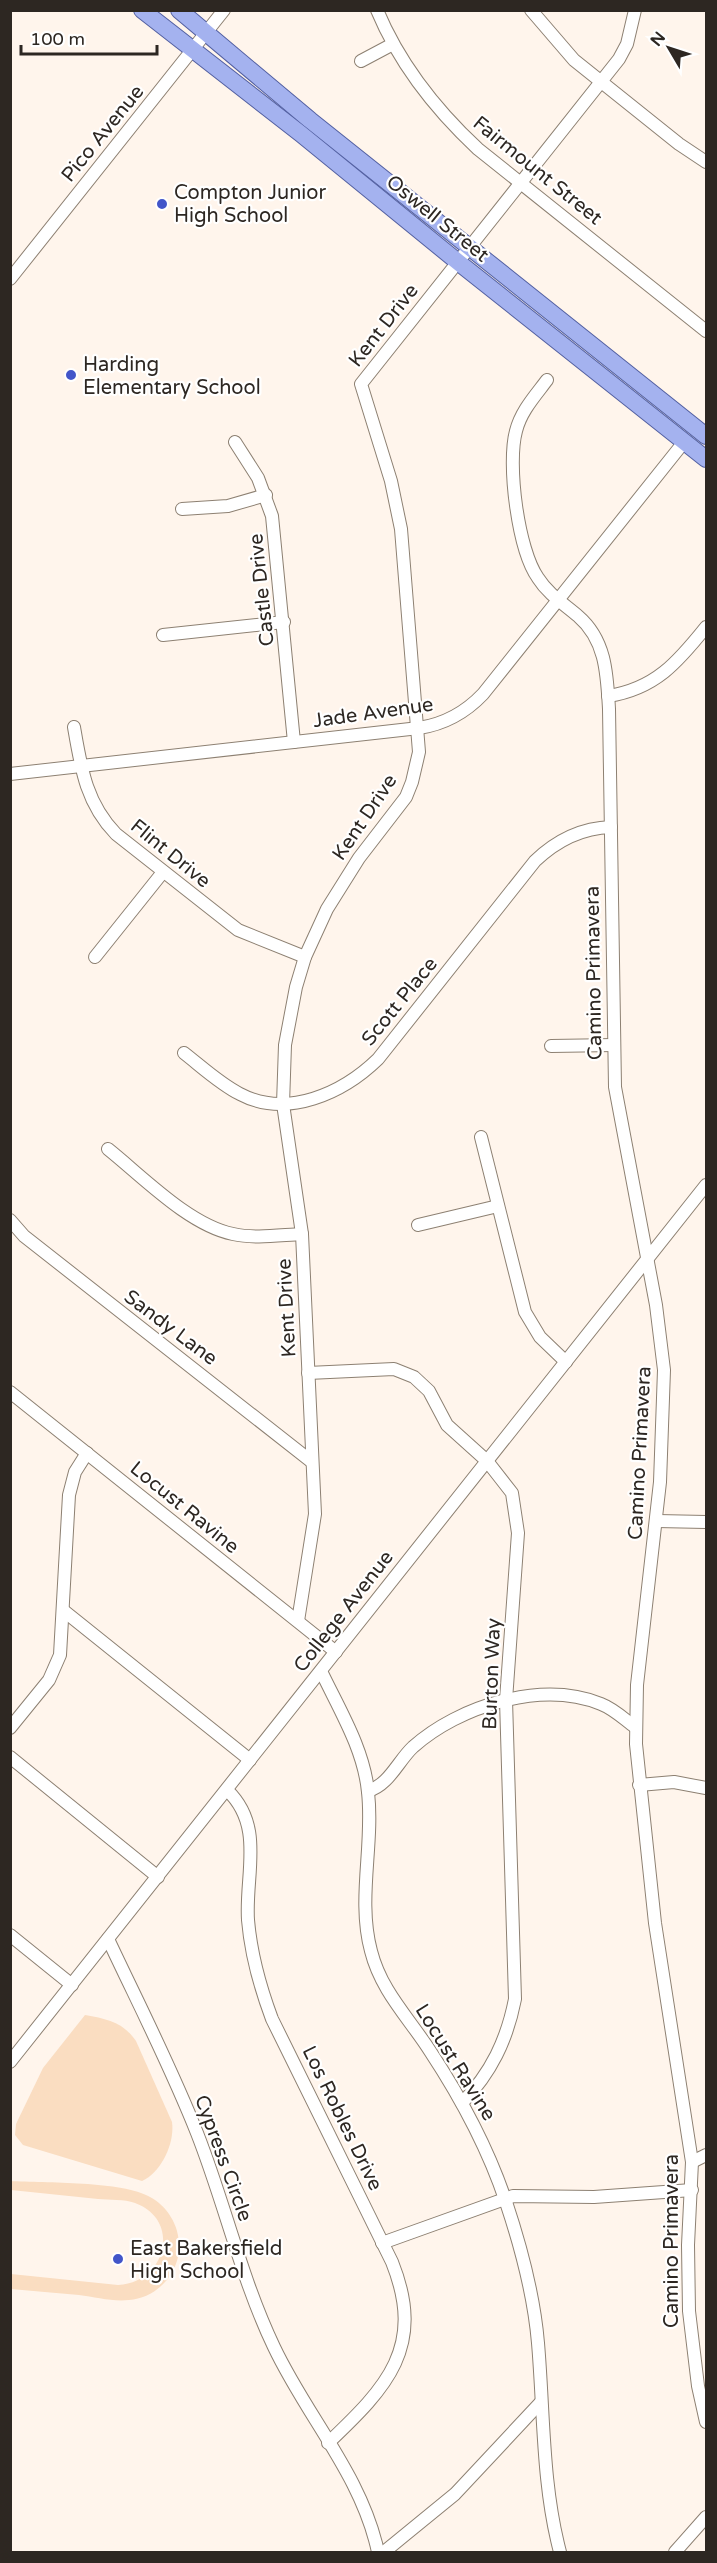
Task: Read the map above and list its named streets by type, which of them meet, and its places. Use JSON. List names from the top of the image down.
{
  "streets": {
    "main road": ["Oswell Street"],
    "street": [
      "Pico Avenue",
      "Fairmount Street",
      "Kent Drive",
      "Castle Drive",
      "Jade Avenue",
      "Flint Drive",
      "Camino Primavera",
      "Scott Place",
      "Sandy Lane",
      "Locust Ravine",
      "College Avenue",
      "Burton Way",
      "Los Robles Drive",
      "Cypress Circle"
    ]
  },
  "crossings": [
    ["Pico Avenue", "Oswell Street"],
    ["Fairmount Street", "Kent Drive"],
    ["Oswell Street", "Kent Drive"],
    ["Oswell Street", "Jade Avenue"],
    ["Kent Drive", "Jade Avenue"],
    ["Kent Drive", "Flint Drive"],
    ["Kent Drive", "Scott Place"],
    ["Kent Drive", "Sandy Lane"],
    ["Kent Drive", "Locust Ravine"],
    ["Kent Drive", "Burton Way"],
    ["Castle Drive", "Jade Avenue"],
    ["Jade Avenue", "Flint Drive"],
    ["Jade Avenue", "Camino Primavera"],
    ["Camino Primavera", "Scott Place"],
    ["Camino Primavera", "College Avenue"],
    ["Locust Ravine", "College Avenue"],
    ["Locust Ravine", "Burton Way"],
    ["College Avenue", "Burton Way"],
    ["College Avenue", "Los Robles Drive"],
    ["College Avenue", "Cypress Circle"],
    ["Los Robles Drive", "Cypress Circle"]
  ],
  "places": ["Compton Junior High School", "Harding Elementary School", "East Bakersfield High School"],
  "scale_bar": "100 m",
  "north": "top left"
}
